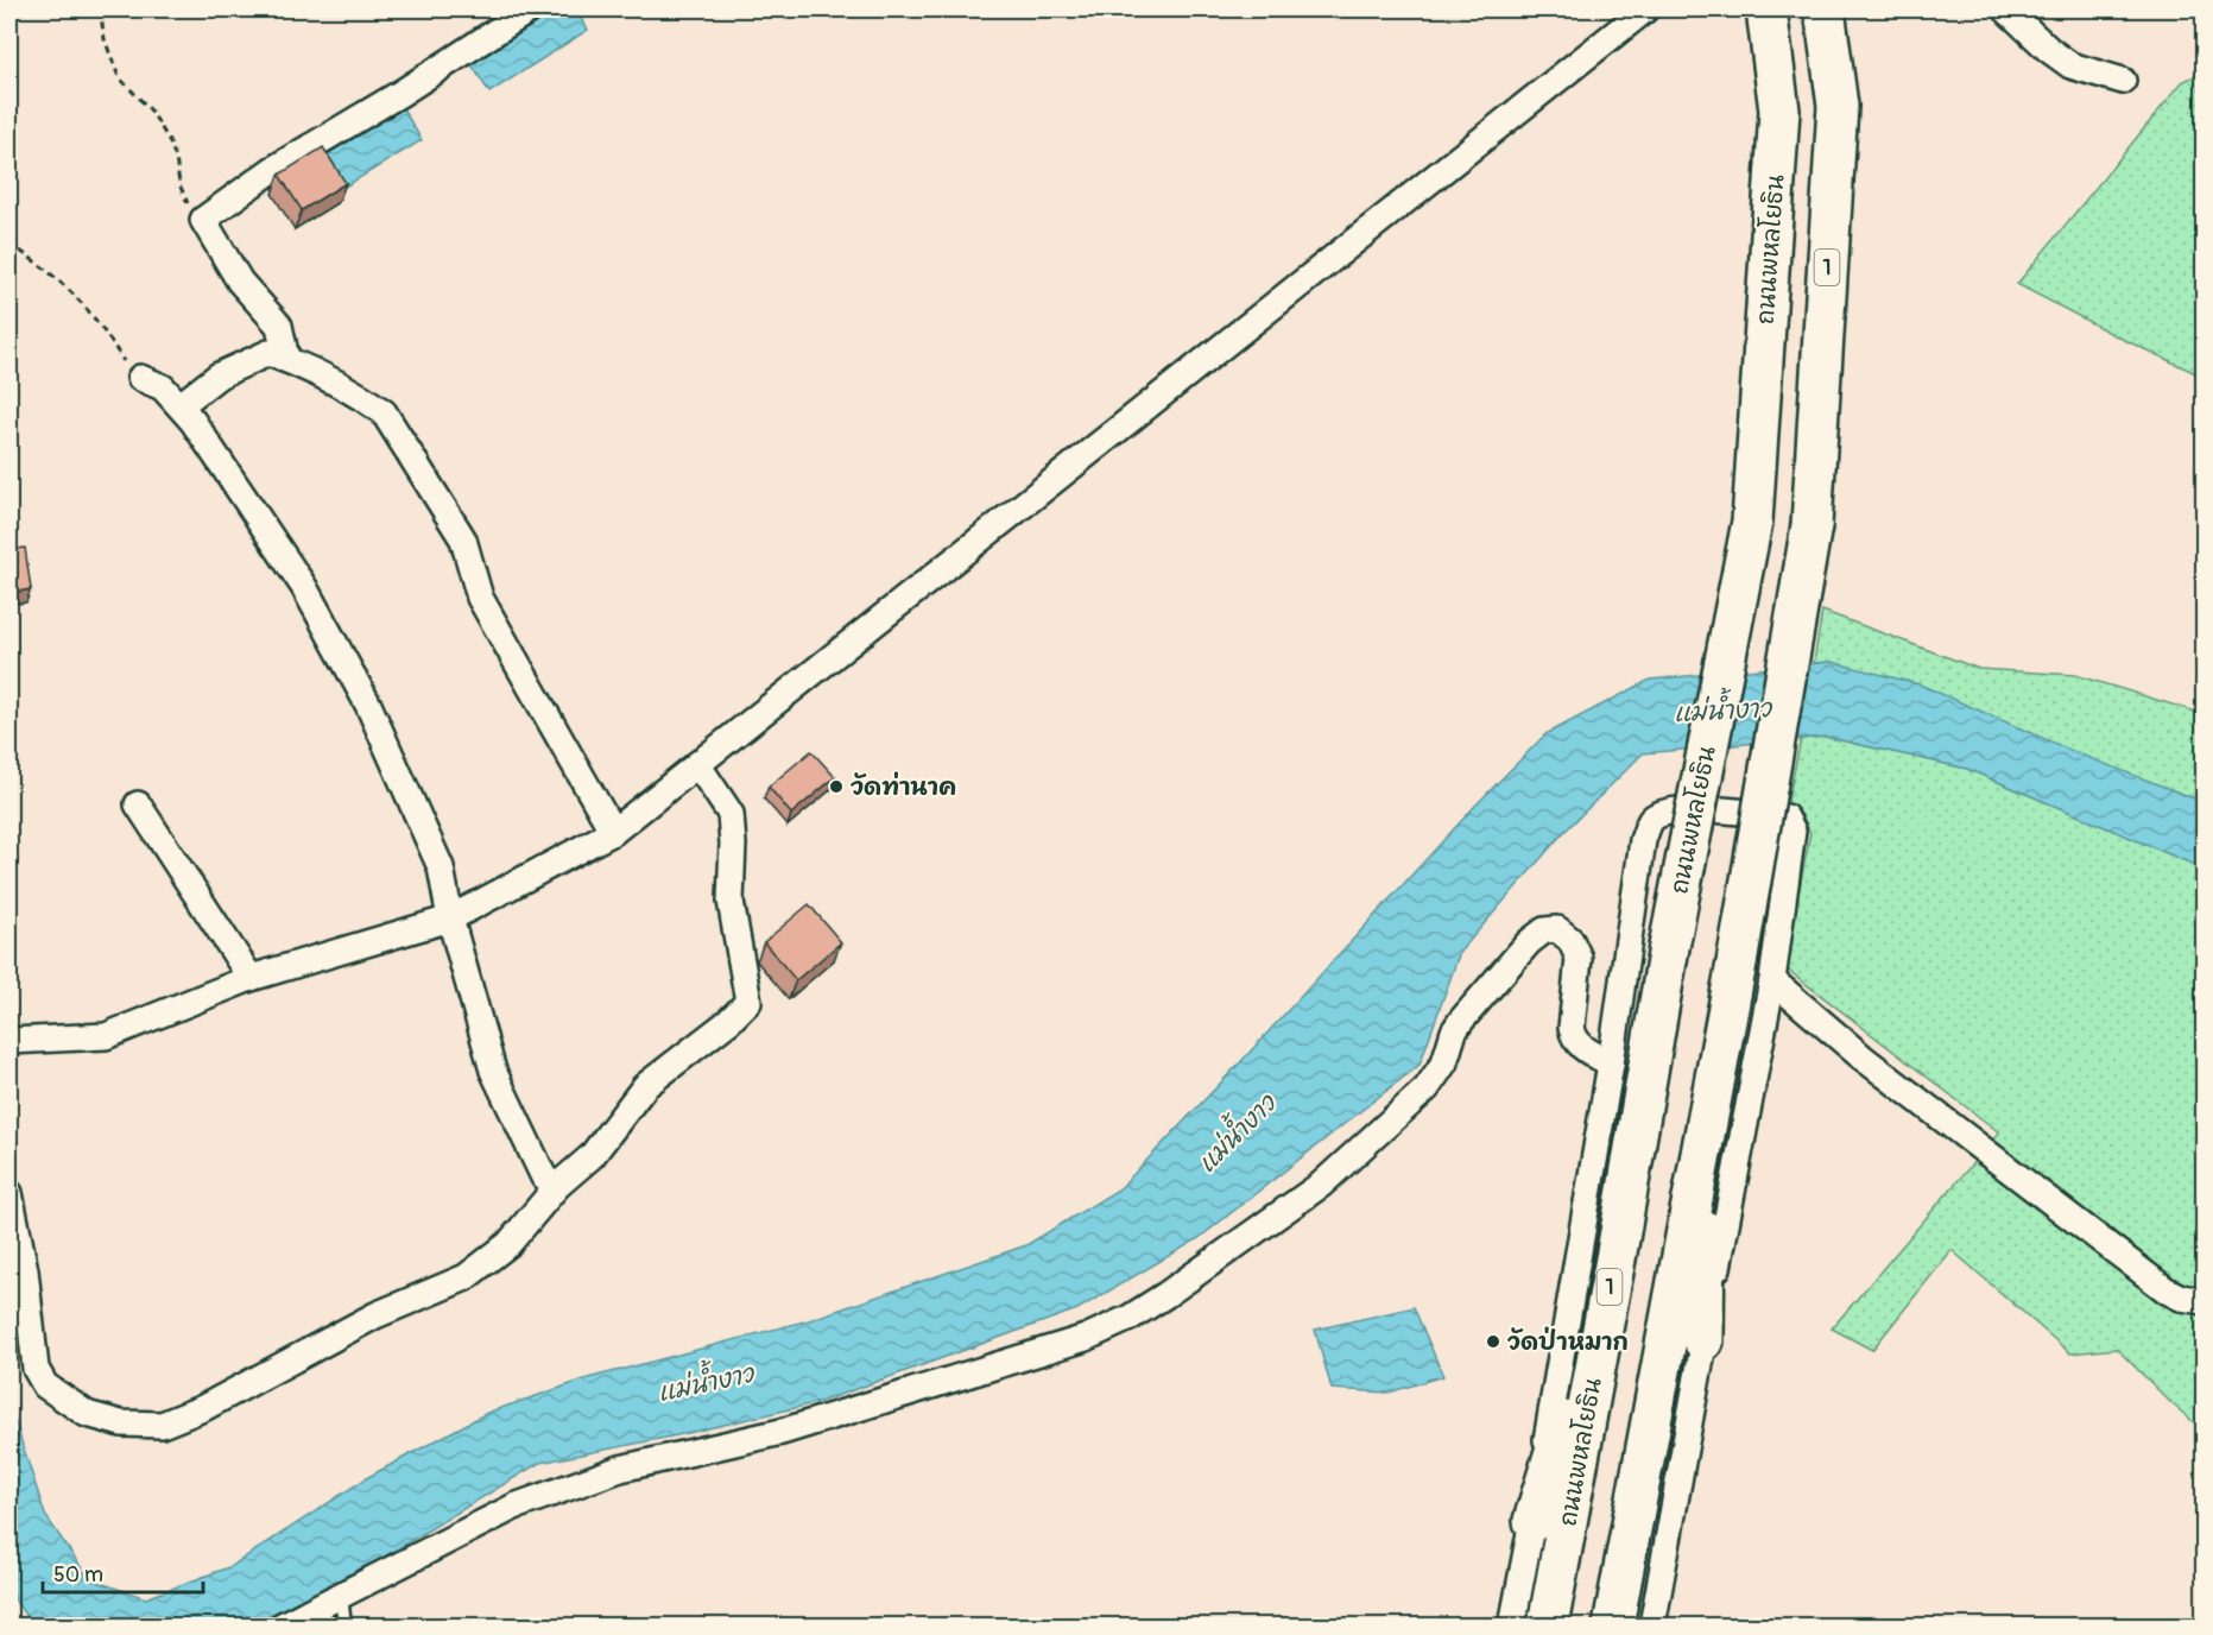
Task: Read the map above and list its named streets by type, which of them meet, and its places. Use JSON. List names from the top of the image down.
{
  "streets": {
    "highway": ["ถนนพหลโยธิน", "1"]
  },
  "water": ["แม่น้ำงาว"],
  "places": ["วัดท่านาค", "วัดป่าหมาก"],
  "scale_bar": "50 m"
}
